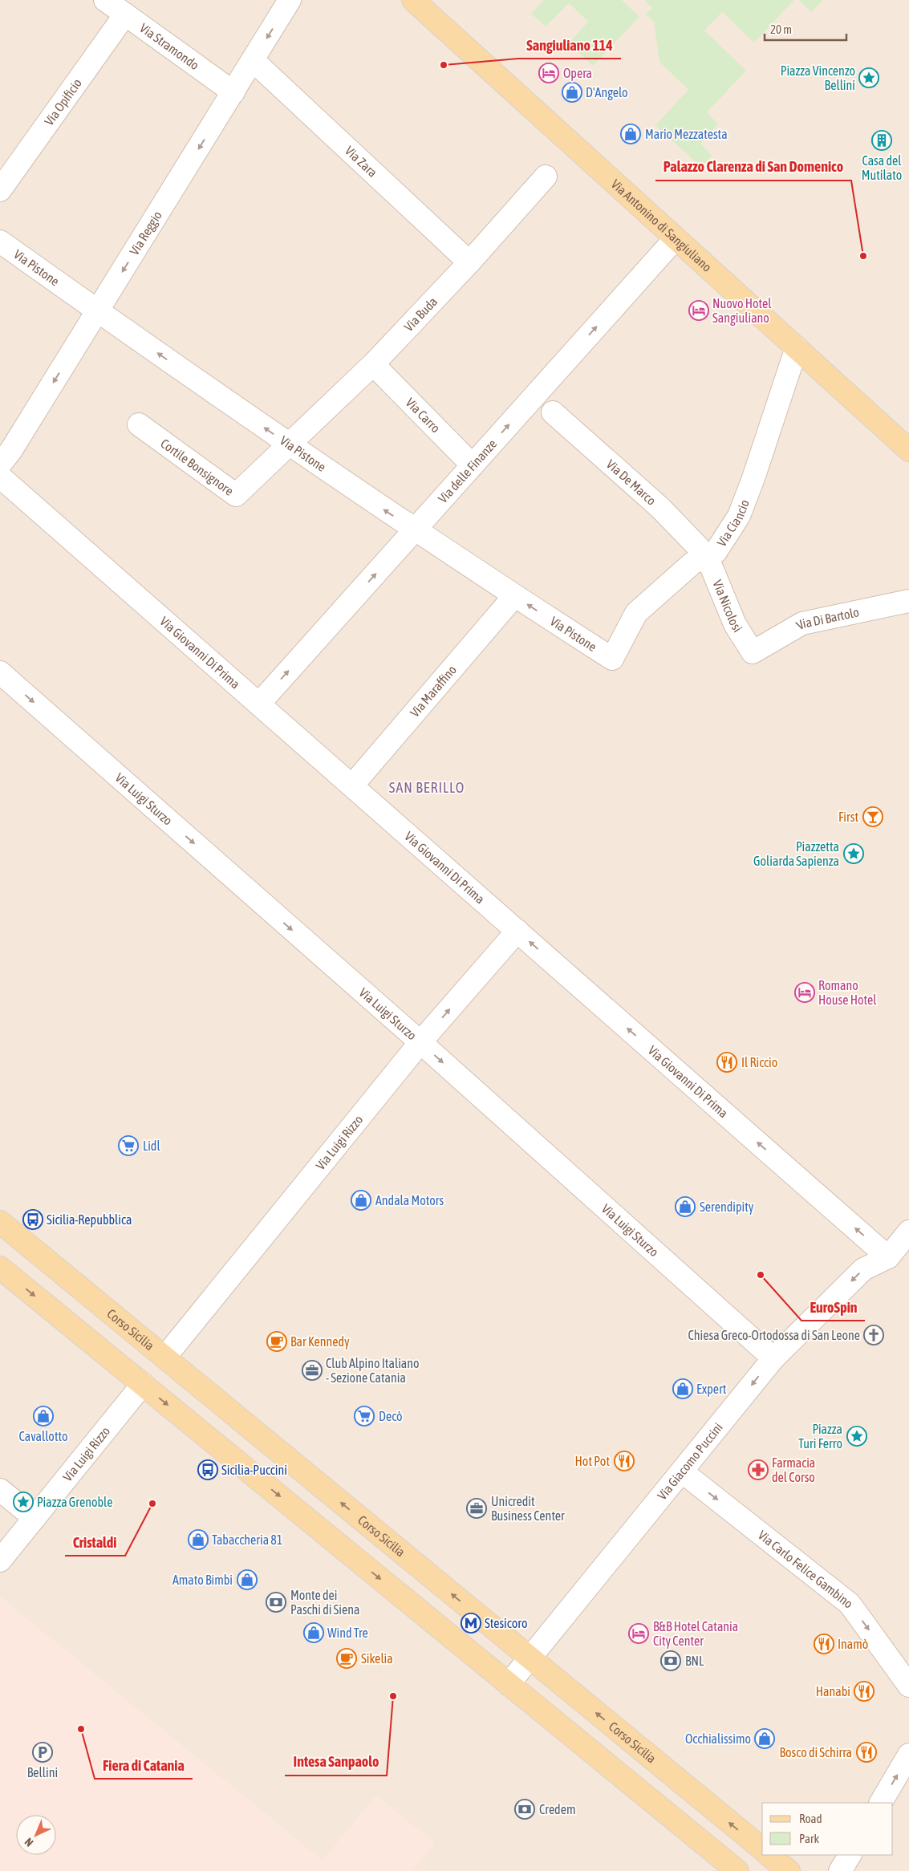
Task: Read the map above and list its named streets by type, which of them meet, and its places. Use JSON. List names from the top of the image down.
{
  "streets": {
    "main road": ["Via Antonino di Sangiuliano", "Corso Sicilia"],
    "street": [
      "Via Stramondo",
      "Via Opificio",
      "Via Zara",
      "Via Reggio",
      "Via Pistone",
      "Via Buda",
      "Via Carro",
      "Cortile Bonsignore",
      "Via delle Finanze",
      "Via De Marco",
      "Via Ciancio",
      "Via Nicolosi",
      "Via Di Bartolo",
      "Via Giovanni Di Prima",
      "Via Maraffino",
      "Via Luigi Sturzo",
      "Via Luigi Rizzo",
      "Via Giacomo Puccini",
      "Via Carlo Felice Gambino"
    ]
  },
  "crossings": [
    ["Via Stramondo", "Via Opificio"],
    ["Via Stramondo", "Via Reggio"],
    ["Via Zara", "Via Reggio"],
    ["Via Zara", "Via Buda"],
    ["Via Antonino di Sangiuliano", "Via delle Finanze"],
    ["Via Antonino di Sangiuliano", "Via Ciancio"],
    ["Via Reggio", "Via Pistone"],
    ["Via Pistone", "Via Buda"],
    ["Via Pistone", "Cortile Bonsignore"],
    ["Via Pistone", "Via delle Finanze"],
    ["Via Pistone", "Via Ciancio"],
    ["Via Pistone", "Via Maraffino"],
    ["Via Buda", "Via Carro"],
    ["Via Buda", "Cortile Bonsignore"],
    ["Via Carro", "Via delle Finanze"],
    ["Via delle Finanze", "Via Giovanni Di Prima"],
    ["Via De Marco", "Via Ciancio"],
    ["Via De Marco", "Via Nicolosi"],
    ["Via Ciancio", "Via Nicolosi"],
    ["Via Nicolosi", "Via Di Bartolo"],
    ["Via Giovanni Di Prima", "Via Maraffino"],
    ["Via Giovanni Di Prima", "Via Luigi Rizzo"],
    ["Via Giovanni Di Prima", "Via Giacomo Puccini"],
    ["Via Luigi Sturzo", "Via Luigi Rizzo"],
    ["Via Luigi Sturzo", "Via Giacomo Puccini"],
    ["Via Luigi Rizzo", "Corso Sicilia"],
    ["Corso Sicilia", "Via Giacomo Puccini"],
    ["Via Giacomo Puccini", "Via Carlo Felice Gambino"]
  ],
  "one_way": [
    "Via Reggio",
    "Via Pistone",
    "Via delle Finanze",
    "Via Giovanni Di Prima",
    "Via Luigi Sturzo",
    "Via Giacomo Puccini",
    "Via Carlo Felice Gambino"
  ],
  "districts": ["SAN BERILLO"],
  "places": {
    "other": [
      "Sangiuliano 114",
      "Palazzo Clarenza di San Domenico",
      "EuroSpin",
      "Cristaldi",
      "Intesa Sanpaolo",
      "Fiera di Catania"
    ],
    "hotel": [
      "Opera",
      "Nuovo Hotel Sangiuliano",
      "Romano House Hotel",
      "B&B Hotel Catania City Center"
    ],
    "place": [
      "Piazza Vincenzo Bellini",
      "Piazzetta Goliarda Sapienza",
      "Piazza Turi Ferro",
      "Piazza Grenoble"
    ],
    "shop": [
      "D'Angelo",
      "Mario Mezzatesta",
      "Andala Motors",
      "Serendipity",
      "Expert",
      "Cavallotto",
      "Tabaccheria 81",
      "Amato Bimbi",
      "Wind Tre",
      "Occhialissimo"
    ],
    "building": ["Casa del Mutilato"],
    "bar": ["First"],
    "restaurant": [
      "Il Riccio",
      "Hot Pot",
      "Inamò",
      "Hanabi",
      "Bosco di Schirra"
    ],
    "supermarket": ["Lidl", "Decò"],
    "bus stop": ["Sicilia-Repubblica", "Sicilia-Puccini"],
    "church": ["Chiesa Greco-Ortodossa di San Leone"],
    "cafe": ["Bar Kennedy", "Sikelia"],
    "office": ["Club Alpino Italiano - Sezione Catania", "Unicredit Business Center"],
    "pharmacy": ["Farmacia del Corso"],
    "bank": ["Monte dei Paschi di Siena", "BNL", "Credem"],
    "metro station": ["Stesicoro"],
    "parking": ["Bellini"]
  },
  "legend": ["Road", "Park"],
  "scale_bar": "20 m",
  "north": "bottom left"
}
